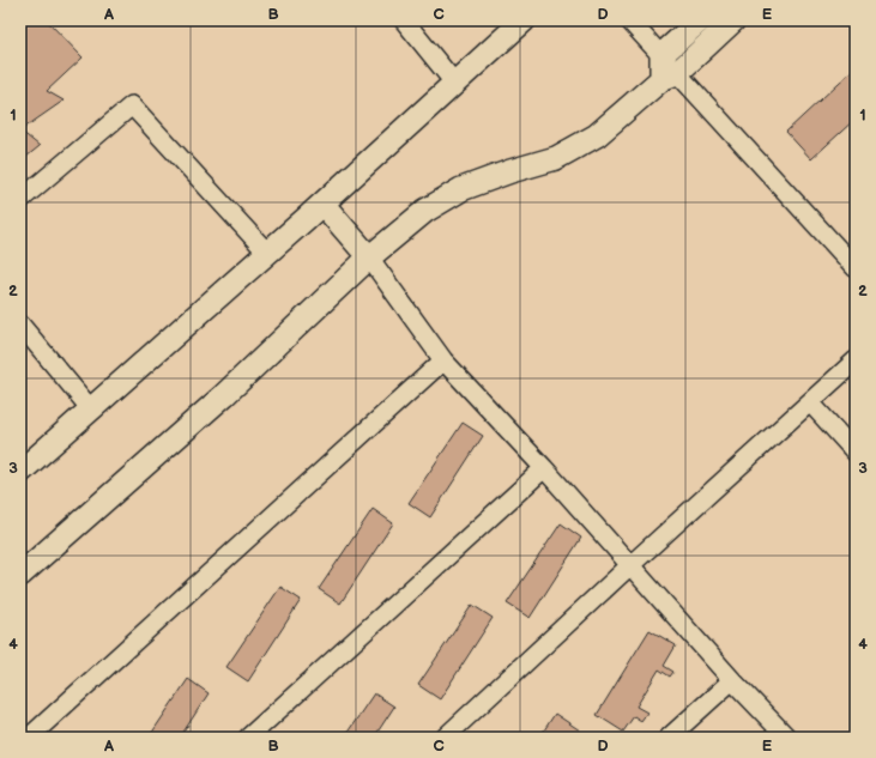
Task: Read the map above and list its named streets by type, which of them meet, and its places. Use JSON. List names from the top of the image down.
{
  "grid": {
    "columns": [
      "A",
      "B",
      "C",
      "D",
      "E"
    ],
    "rows": [
      "1",
      "2",
      "3",
      "4"
    ]
  }
}
